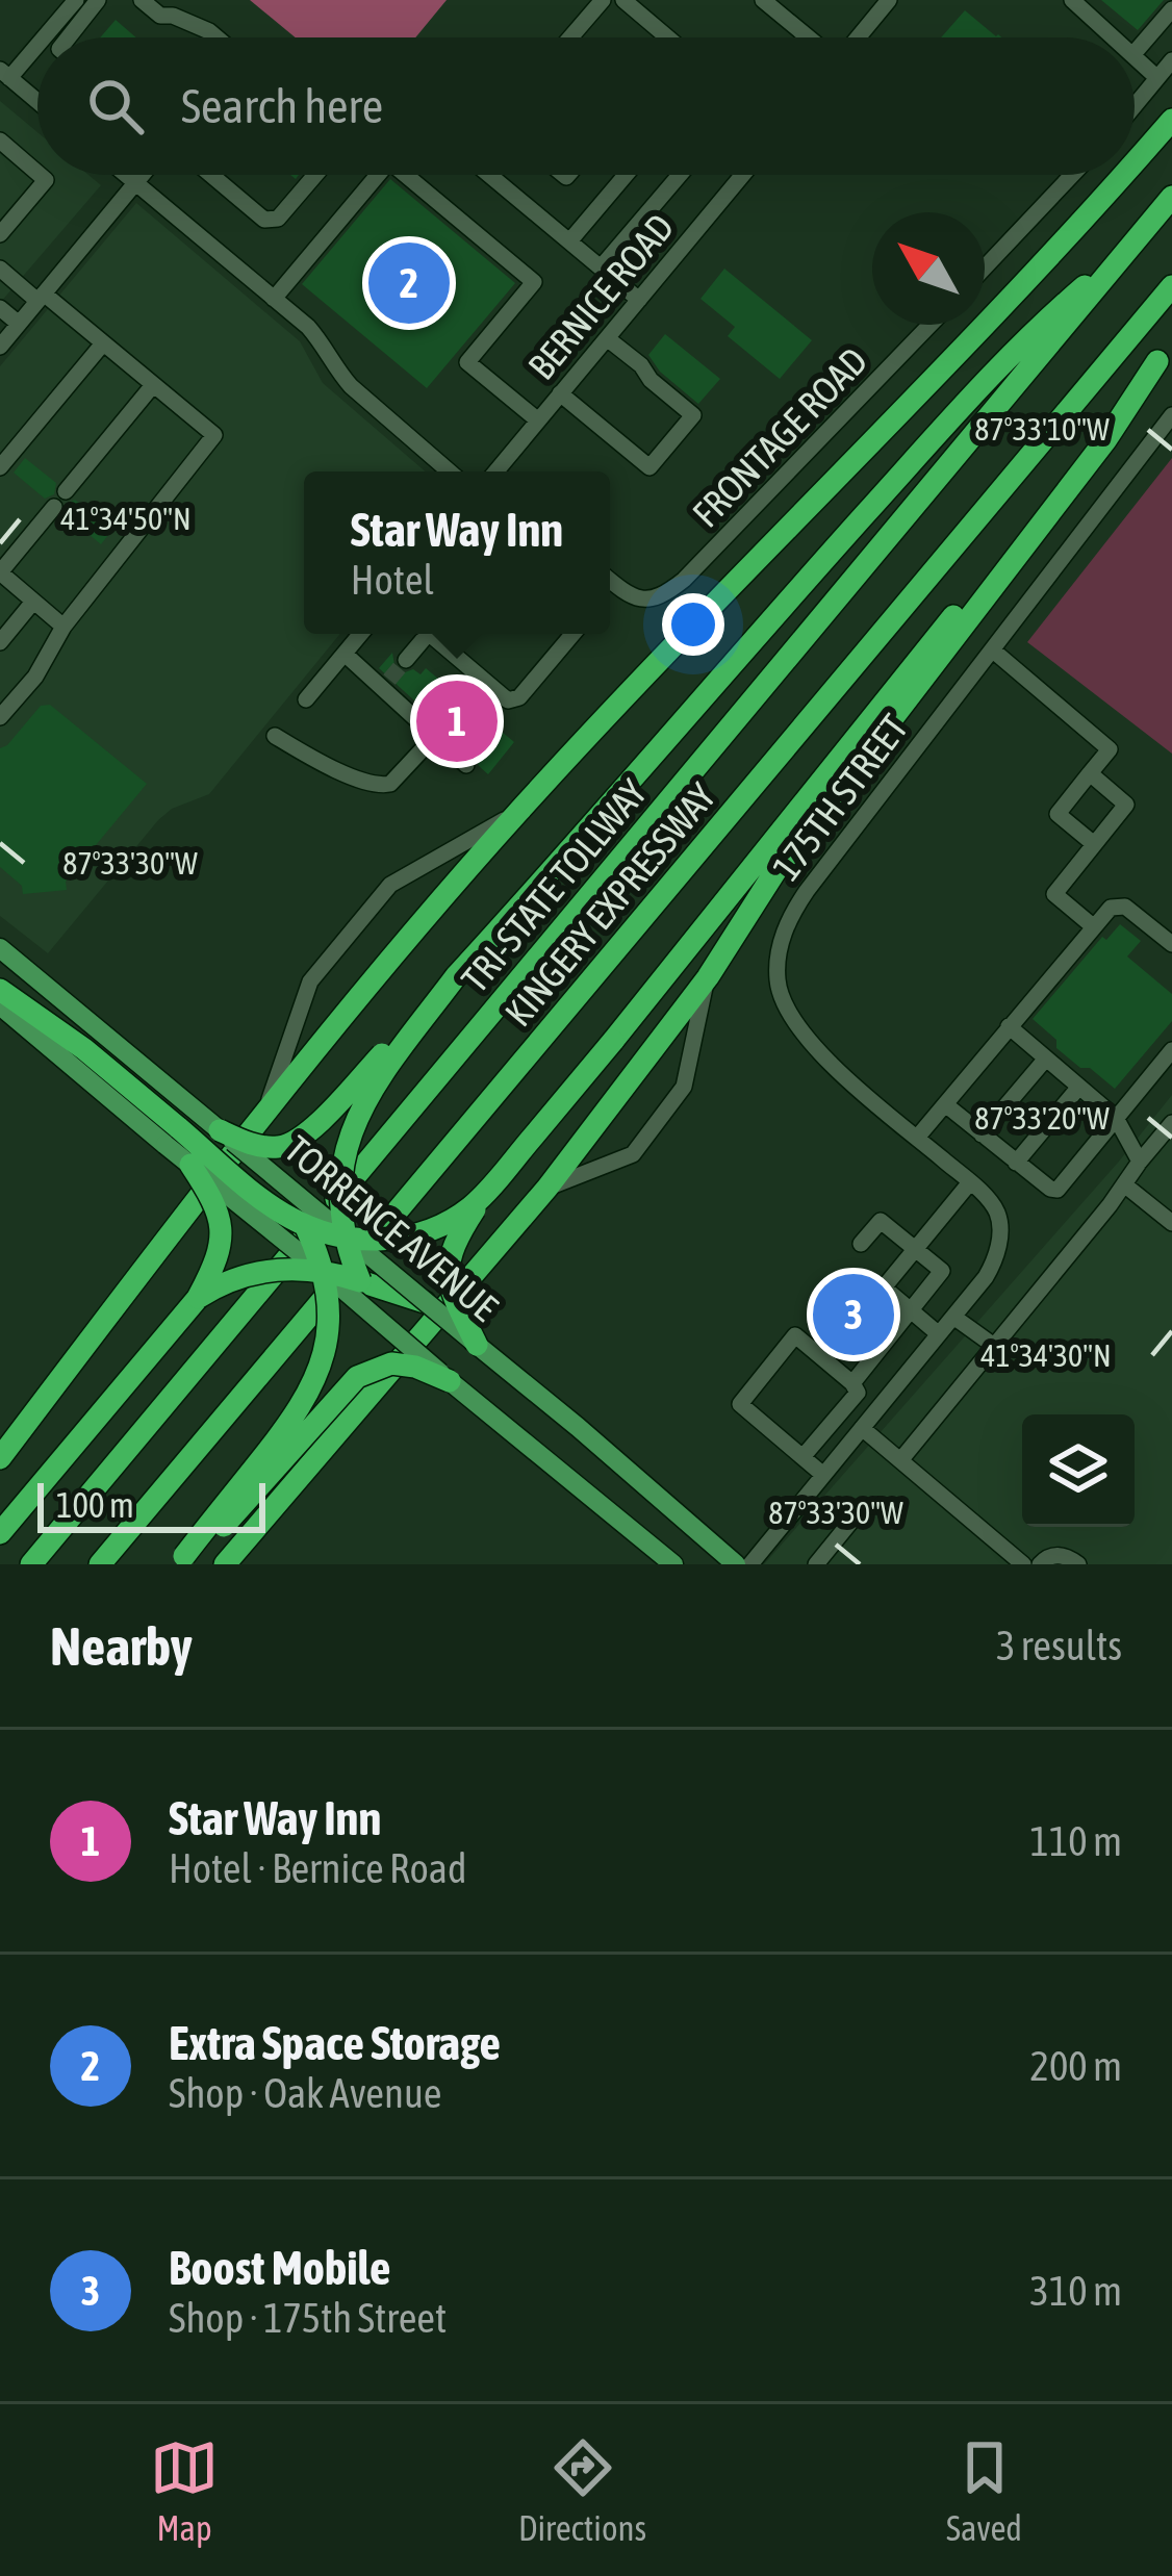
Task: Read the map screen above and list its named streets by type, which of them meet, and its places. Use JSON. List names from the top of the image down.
{
  "streets": {
    "highway": ["TRI-STATE TOLLWAY", "KINGERY EXPRESSWAY"],
    "main road": ["TORRENCE AVENUE"],
    "street": ["BERNICE ROAD", "FRONTAGE ROAD", "175TH STREET"]
  },
  "scale_bar": "100 m",
  "north": "top left",
  "page": {
    "search": "Search here",
    "pins": ["2", "1", "3"],
    "popup": ["Star Way Inn", "Hotel"],
    "scale": "100 m",
    "heading": ["Nearby", "3 results"],
    "list": [
      {
        "mark": "1",
        "name": "Star Way Inn",
        "note": "Hotel · Bernice Road",
        "value": "110 m"
      },
      {
        "mark": "2",
        "name": "Extra Space Storage",
        "note": "Shop · Oak Avenue",
        "value": "200 m"
      },
      {
        "mark": "3",
        "name": "Boost Mobile",
        "note": "Shop · 175th Street",
        "value": "310 m"
      }
    ],
    "nav": ["Map", "Directions", "Saved"]
  },
  "coordinates": [
    "87°33'10\"W",
    "41°34'50\"N",
    "87°33'30\"W",
    "87°33'20\"W",
    "41°34'30\"N"
  ]
}
